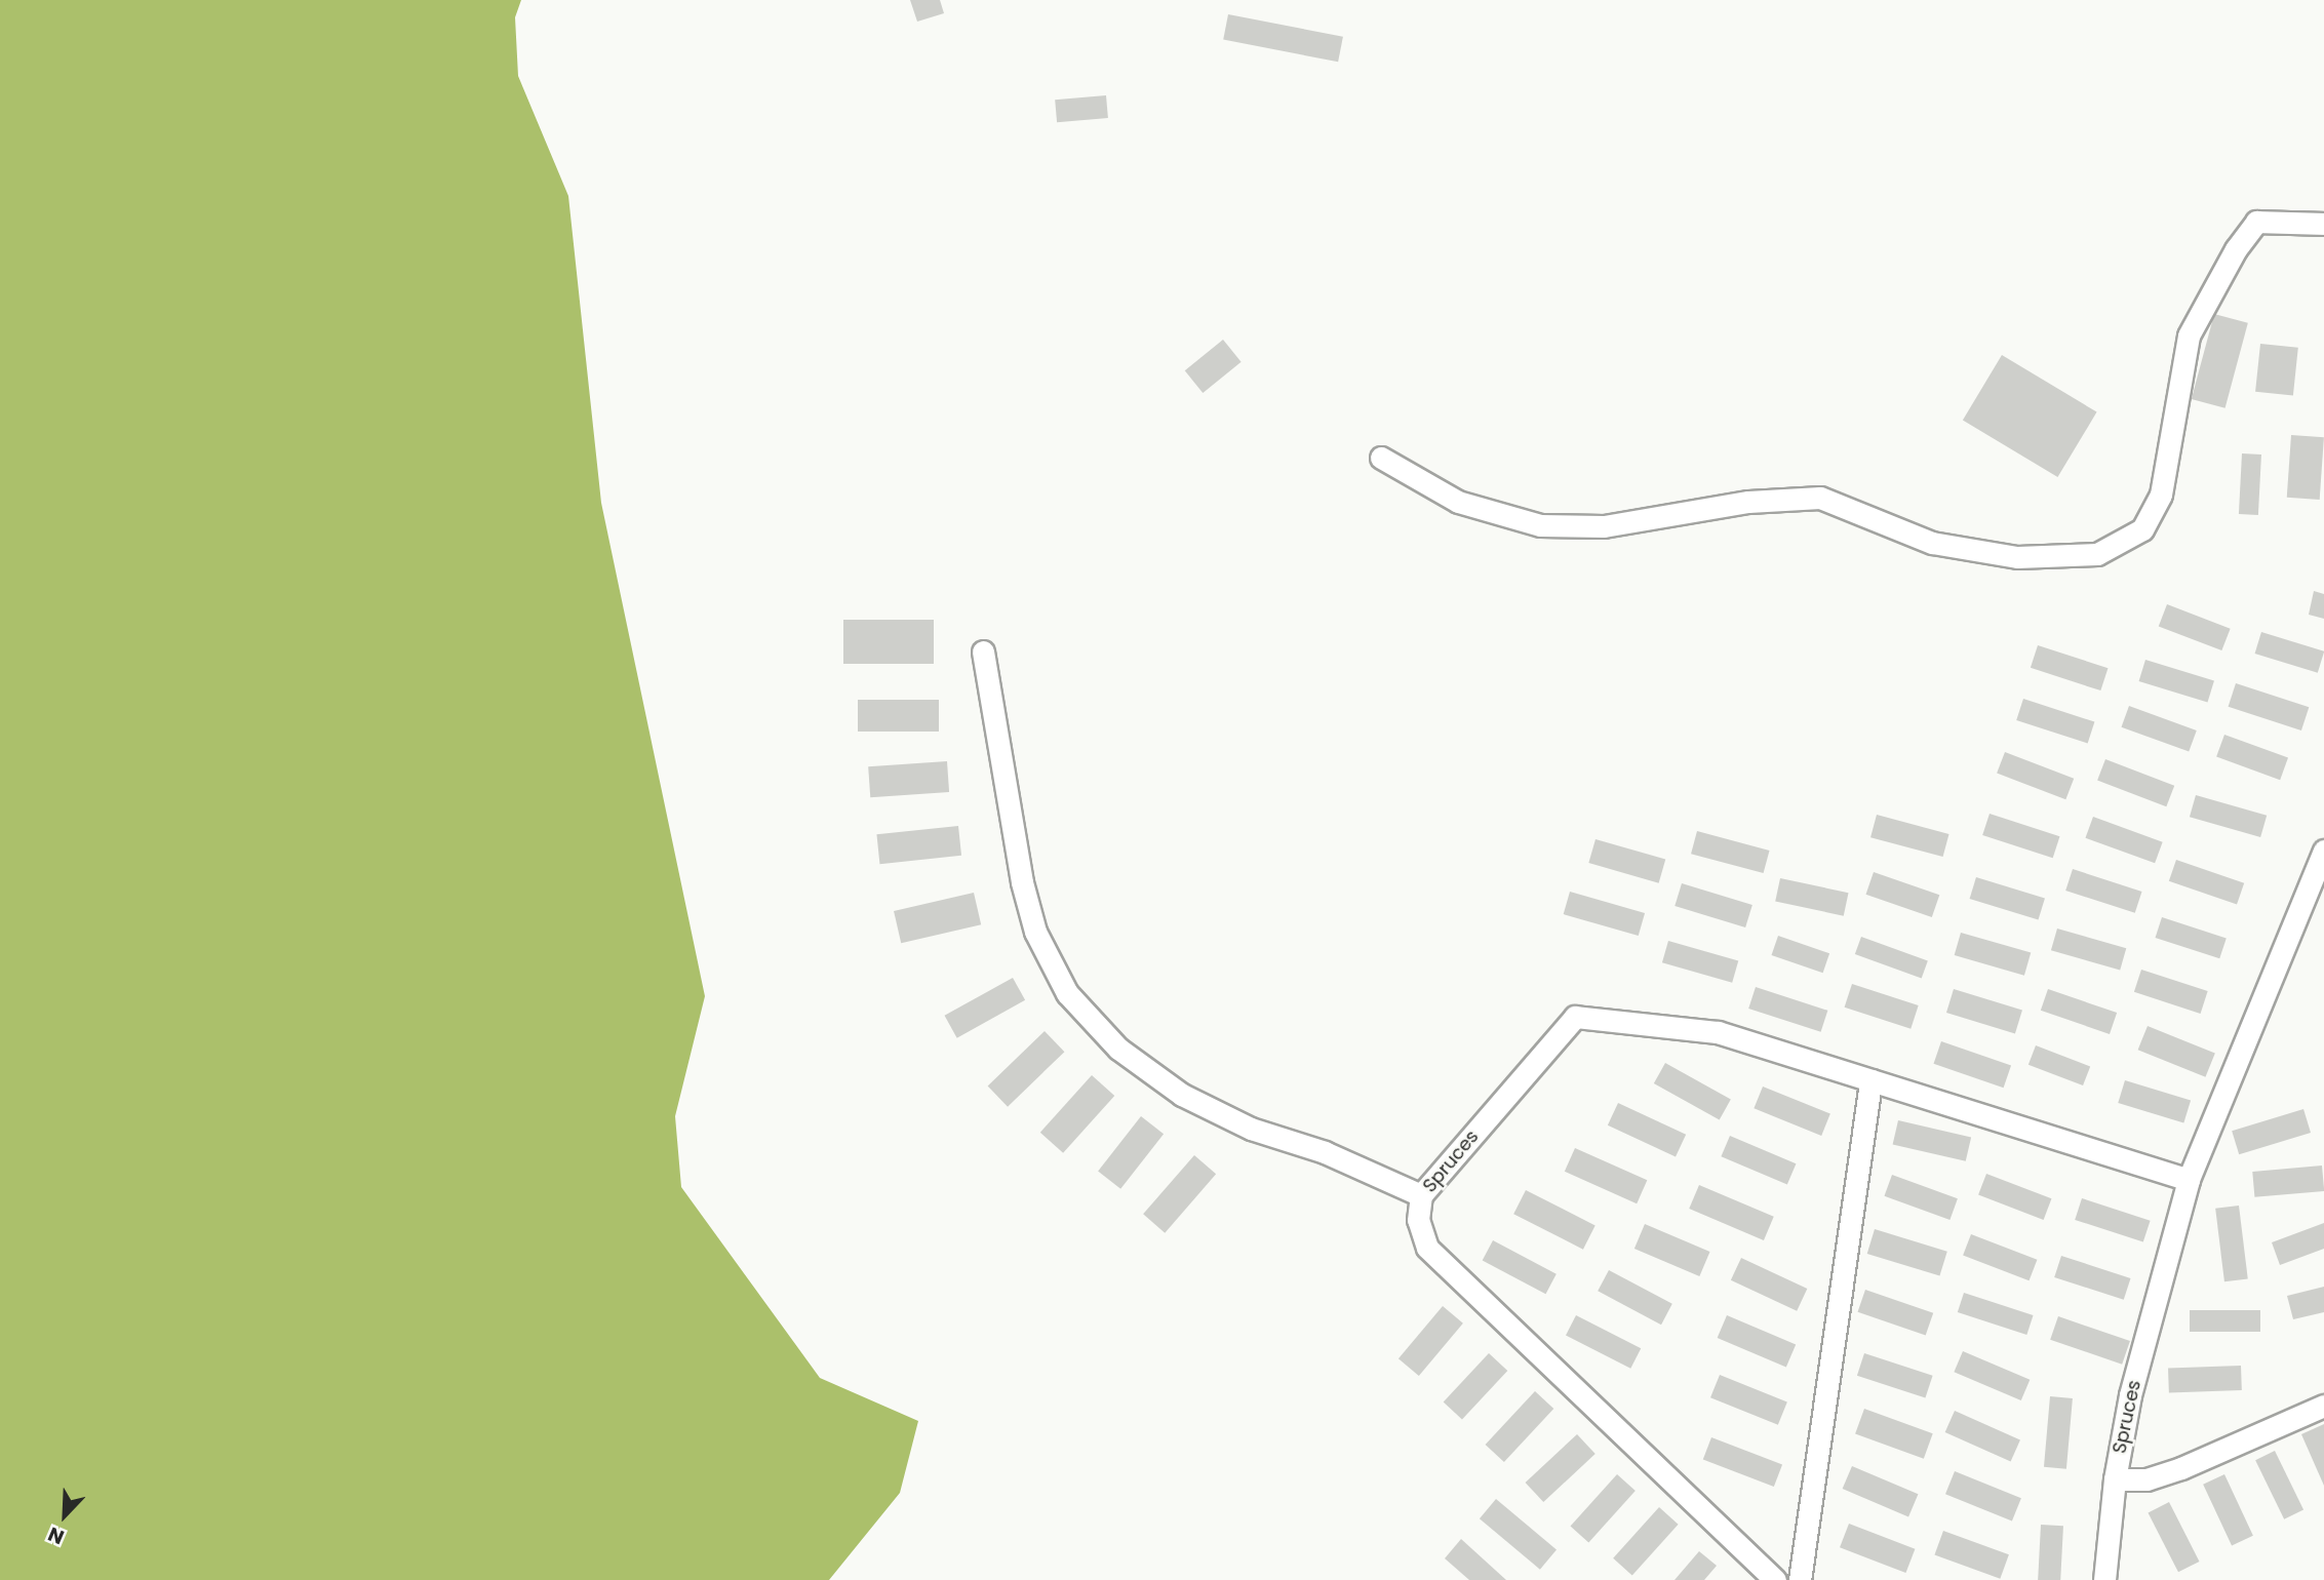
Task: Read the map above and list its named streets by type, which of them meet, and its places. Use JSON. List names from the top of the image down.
{
  "streets": {
    "lane": ["Spruces"]
  },
  "north": "bottom left"
}
